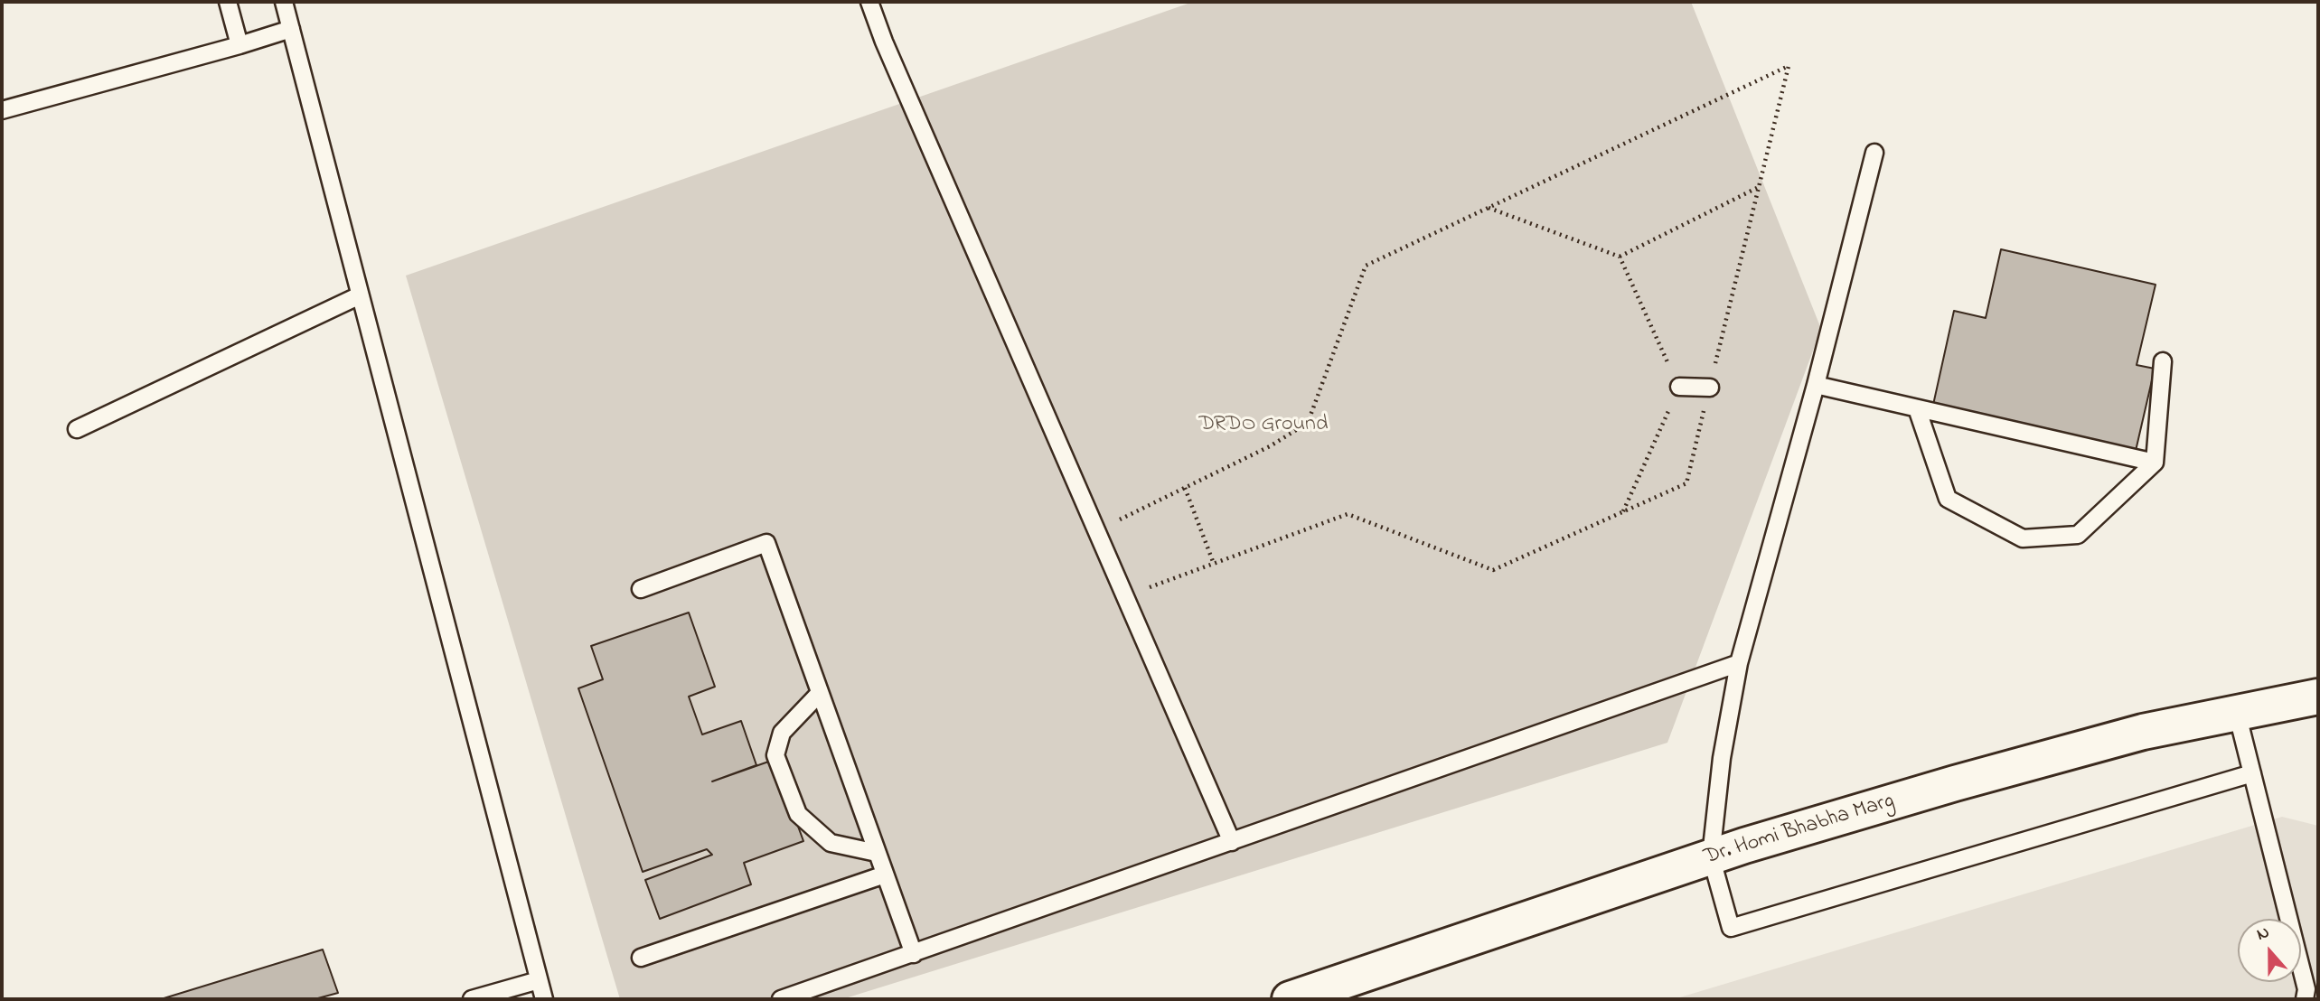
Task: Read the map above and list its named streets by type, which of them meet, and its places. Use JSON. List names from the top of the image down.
{
  "streets": {
    "main road": ["Dr. Homi Bhabha Marg"]
  },
  "parks": ["DRDO Ground"],
  "north": "top"
}
